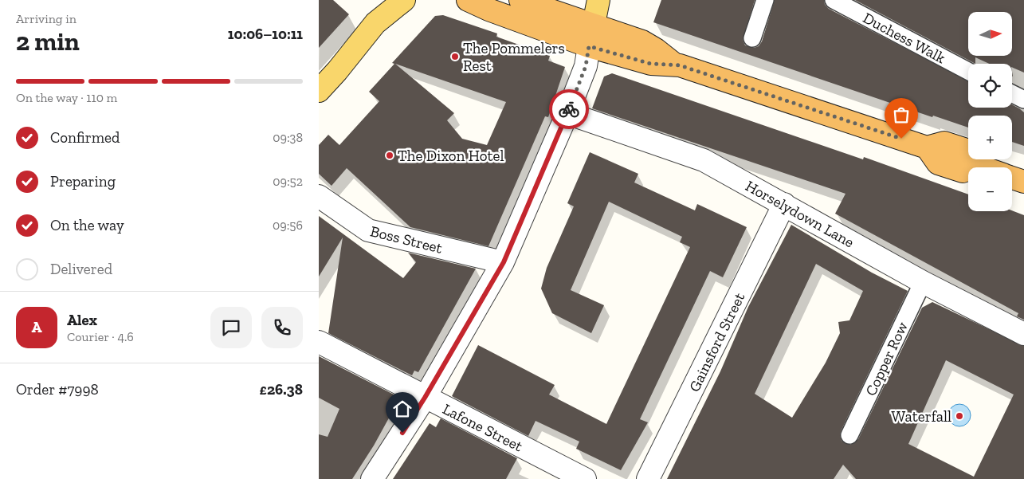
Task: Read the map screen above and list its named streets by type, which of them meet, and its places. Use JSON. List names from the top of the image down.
{
  "streets": {
    "street": [
      "Duchess Walk",
      "Horselydown Lane",
      "Boss Street",
      "Gainsford Street",
      "Copper Row",
      "Lafone Street"
    ]
  },
  "crossings": [
    ["Horselydown Lane", "Gainsford Street"],
    ["Horselydown Lane", "Copper Row"]
  ],
  "places": ["The Pommelers Rest", "The Dixon Hotel", "Waterfall"],
  "north": "right",
  "page": {
    "heading": ["2 min", "Arriving in", "10:06–10:11"],
    "panel": [
      "Alex",
      "Courier · 4.6",
      "Order #7998",
      "£26.38"
    ],
    "map_buttons": ["+", "−"],
    "bar": "On the way · 110 m",
    "list": [
      ["Confirmed", "09:38"],
      ["Preparing", "09:52"],
      ["On the way", "09:56"],
      "Delivered"
    ],
    "round": "A"
  }
}
